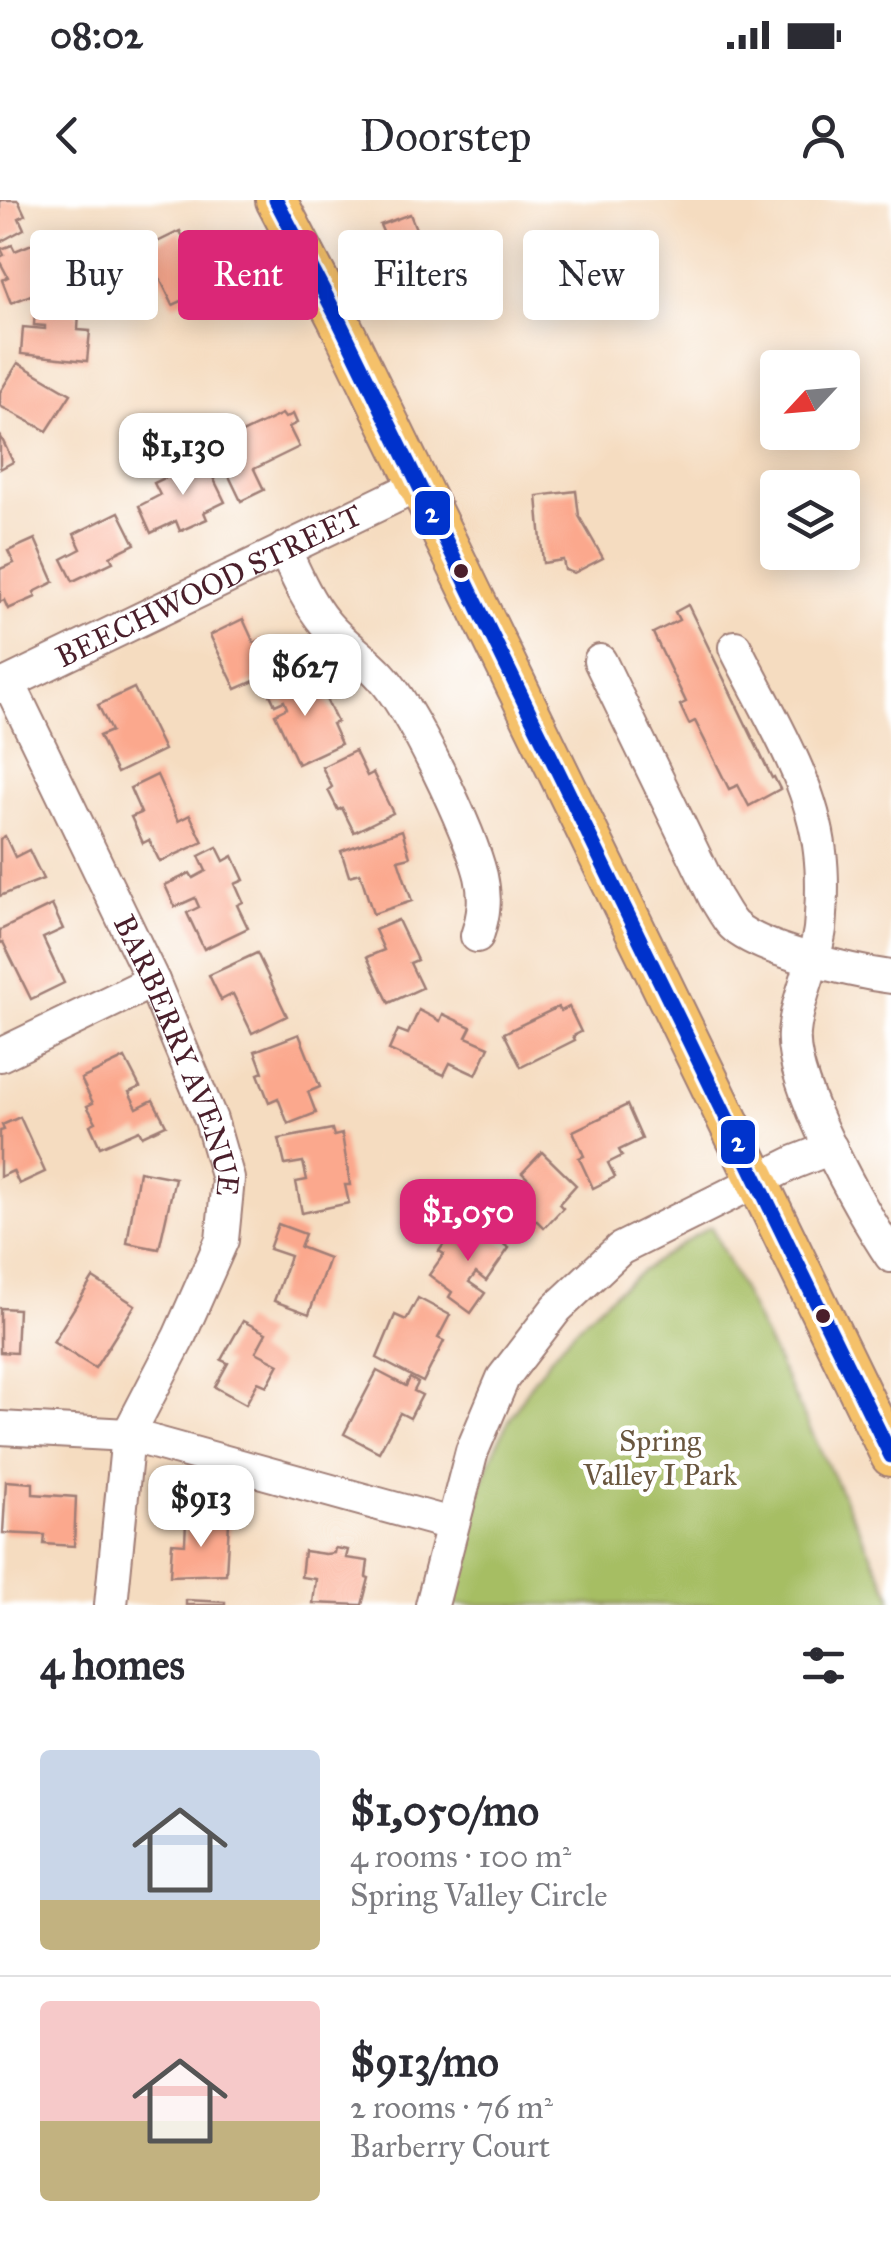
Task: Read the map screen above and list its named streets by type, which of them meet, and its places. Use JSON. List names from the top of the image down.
{
  "streets": {
    "street": ["BEECHWOOD STREET", "BARBERRY AVENUE"]
  },
  "crossings": [
    ["BEECHWOOD STREET", "BARBERRY AVENUE"]
  ],
  "parks": ["Spring Valley I Park"],
  "lines": ["transit line 2"],
  "north": "bottom left",
  "page": {
    "status": "08:02",
    "header": "Doorstep",
    "chip": [
      "Buy",
      "Rent",
      "Filters",
      "New"
    ],
    "price": [
      "$1,130",
      "$627",
      "$1,050",
      "$913"
    ],
    "heading": "4 homes",
    "list": [
      {
        "name": "$1,050/mo",
        "note": "4 rooms · 100 m² · Spring Valley Circle"
      },
      {
        "name": "$913/mo",
        "note": "2 rooms · 76 m² · Barberry Court"
      }
    ]
  }
}
